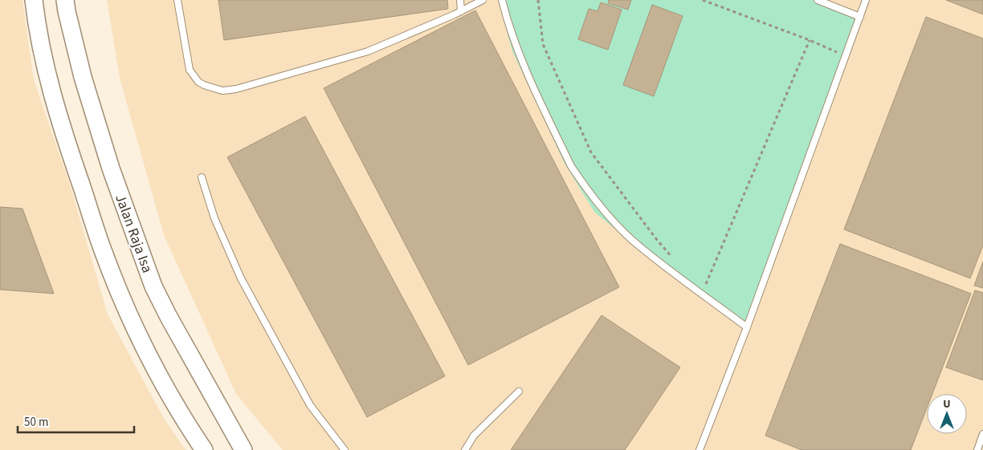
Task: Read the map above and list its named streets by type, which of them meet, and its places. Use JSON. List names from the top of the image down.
{
  "streets": {
    "main road": ["Jalan Raja Isa"]
  },
  "scale_bar": "50 m",
  "north": "top"
}
